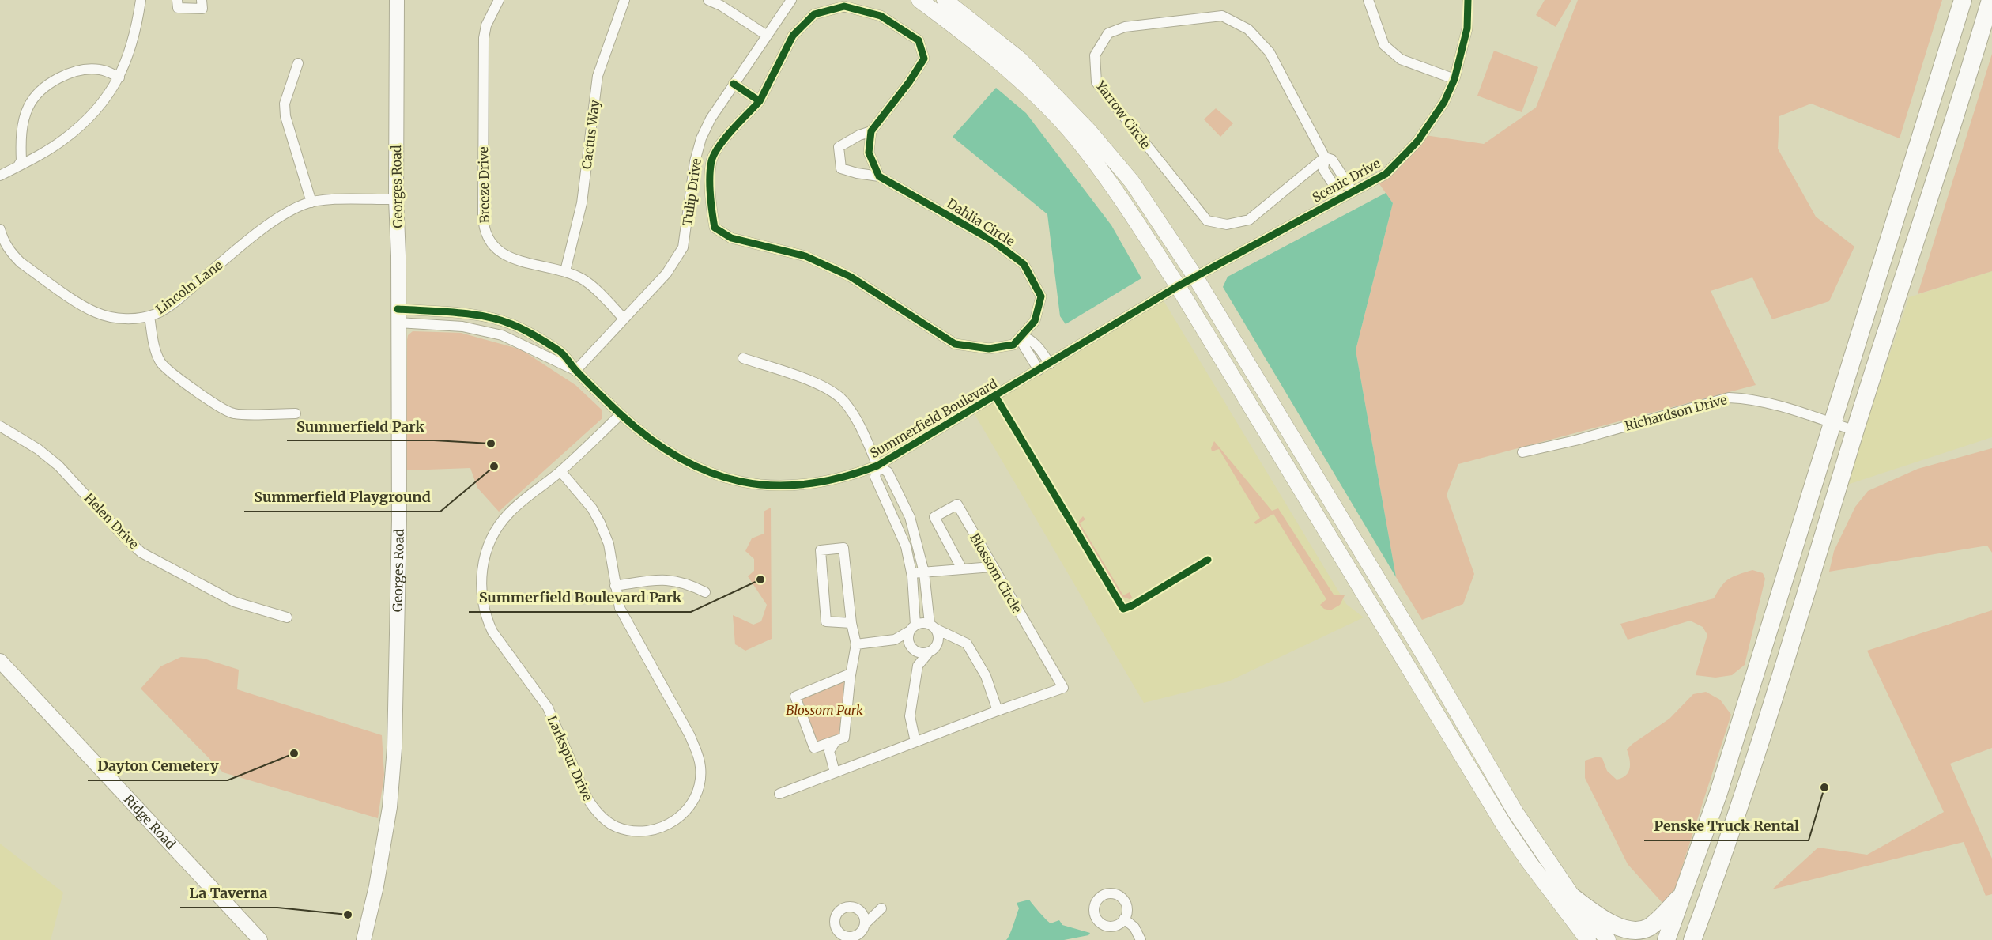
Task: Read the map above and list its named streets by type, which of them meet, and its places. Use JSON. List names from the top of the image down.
{
  "streets": {
    "street": [
      "Yarrow Circle",
      "Cactus Way",
      "Scenic Drive",
      "Breeze Drive",
      "Georges Road",
      "Tulip Drive",
      "Dahlia Circle",
      "Lincoln Lane",
      "Richardson Drive",
      "Summerfield Boulevard",
      "Helen Drive",
      "Blossom Circle",
      "Larkspur Drive",
      "Ridge Road"
    ]
  },
  "crossings": [
    ["Yarrow Circle", "Scenic Drive"],
    ["Cactus Way", "Breeze Drive"],
    ["Scenic Drive", "Summerfield Boulevard"],
    ["Breeze Drive", "Tulip Drive"],
    ["Georges Road", "Lincoln Lane"],
    ["Georges Road", "Summerfield Boulevard"],
    ["Tulip Drive", "Summerfield Boulevard"],
    ["Summerfield Boulevard", "Larkspur Drive"]
  ],
  "parks": ["Blossom Park"],
  "places": [
    "Summerfield Park",
    "Summerfield Playground",
    "Summerfield Boulevard Park",
    "Dayton Cemetery",
    "Penske Truck Rental",
    "La Taverna"
  ]
}
